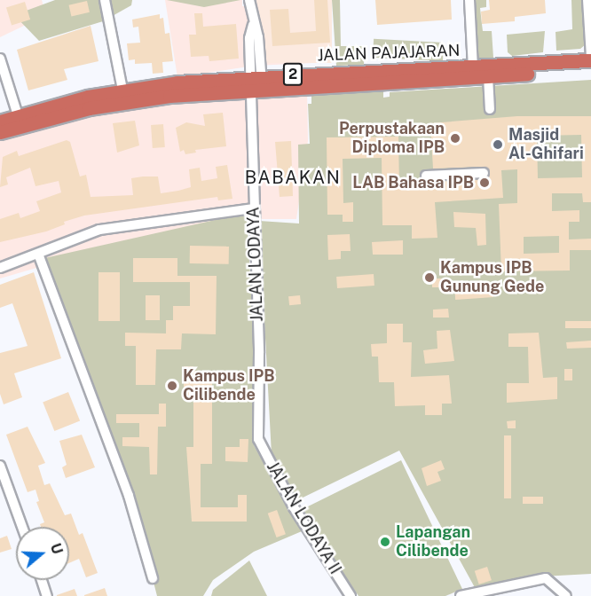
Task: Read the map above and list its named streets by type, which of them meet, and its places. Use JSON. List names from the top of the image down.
{
  "streets": {
    "highway": ["JALAN PAJAJARAN", "2"],
    "street": ["JALAN LODAYA", "JALAN LODAYA II"]
  },
  "crossings": [
    ["JALAN PAJAJARAN", "JALAN LODAYA"],
    ["JALAN LODAYA", "JALAN LODAYA II"]
  ],
  "districts": ["BABAKAN"],
  "places": [
    "Perpustakaan Diploma IPB",
    "Masjid Al-Ghifari",
    "LAB Bahasa IPB",
    "Kampus IPB Gunung Gede",
    "Kampus IPB Cilibende",
    "Lapangan Cilibende"
  ],
  "north": "right"
}
